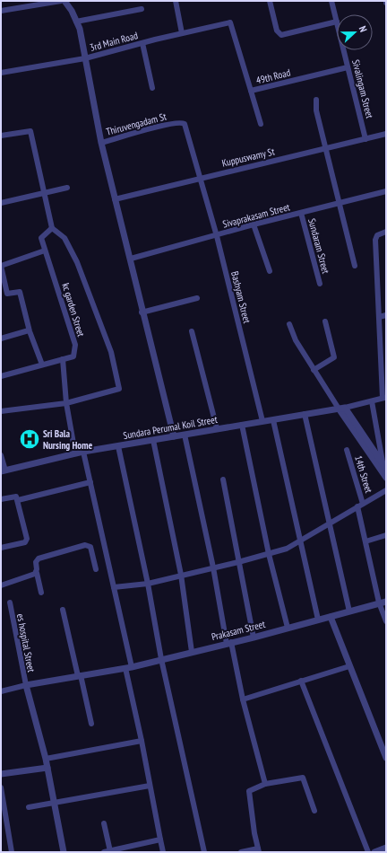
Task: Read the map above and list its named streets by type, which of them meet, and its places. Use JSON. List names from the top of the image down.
{
  "streets": {
    "street": [
      "3rd Main Road",
      "49th Road",
      "Sivalingam Street",
      "Thiruvengadam St",
      "Kuppuswamy St",
      "Sivaprakasam Street",
      "Sundaram Street",
      "Bashyam Street",
      "kc garden Street",
      "Sundara Perumal Koil Street",
      "14th Street",
      "Prakasam Street",
      "es hospital Street"
    ]
  },
  "crossings": [
    ["3rd Main Road", "49th Road"],
    ["49th Road", "Sivalingam Street"],
    ["Sivalingam Street", "Kuppuswamy St"],
    ["Thiruvengadam St", "Kuppuswamy St"],
    ["Thiruvengadam St", "Bashyam Street"],
    ["Kuppuswamy St", "Bashyam Street"],
    ["Sivaprakasam Street", "Sundaram Street"],
    ["Sivaprakasam Street", "Bashyam Street"],
    ["Bashyam Street", "Sundara Perumal Koil Street"],
    ["14th Street", "Prakasam Street"],
    ["Prakasam Street", "es hospital Street"]
  ],
  "places": {
    "hospital": ["Sri Bala Nursing Home"]
  },
  "north": "right"
}
